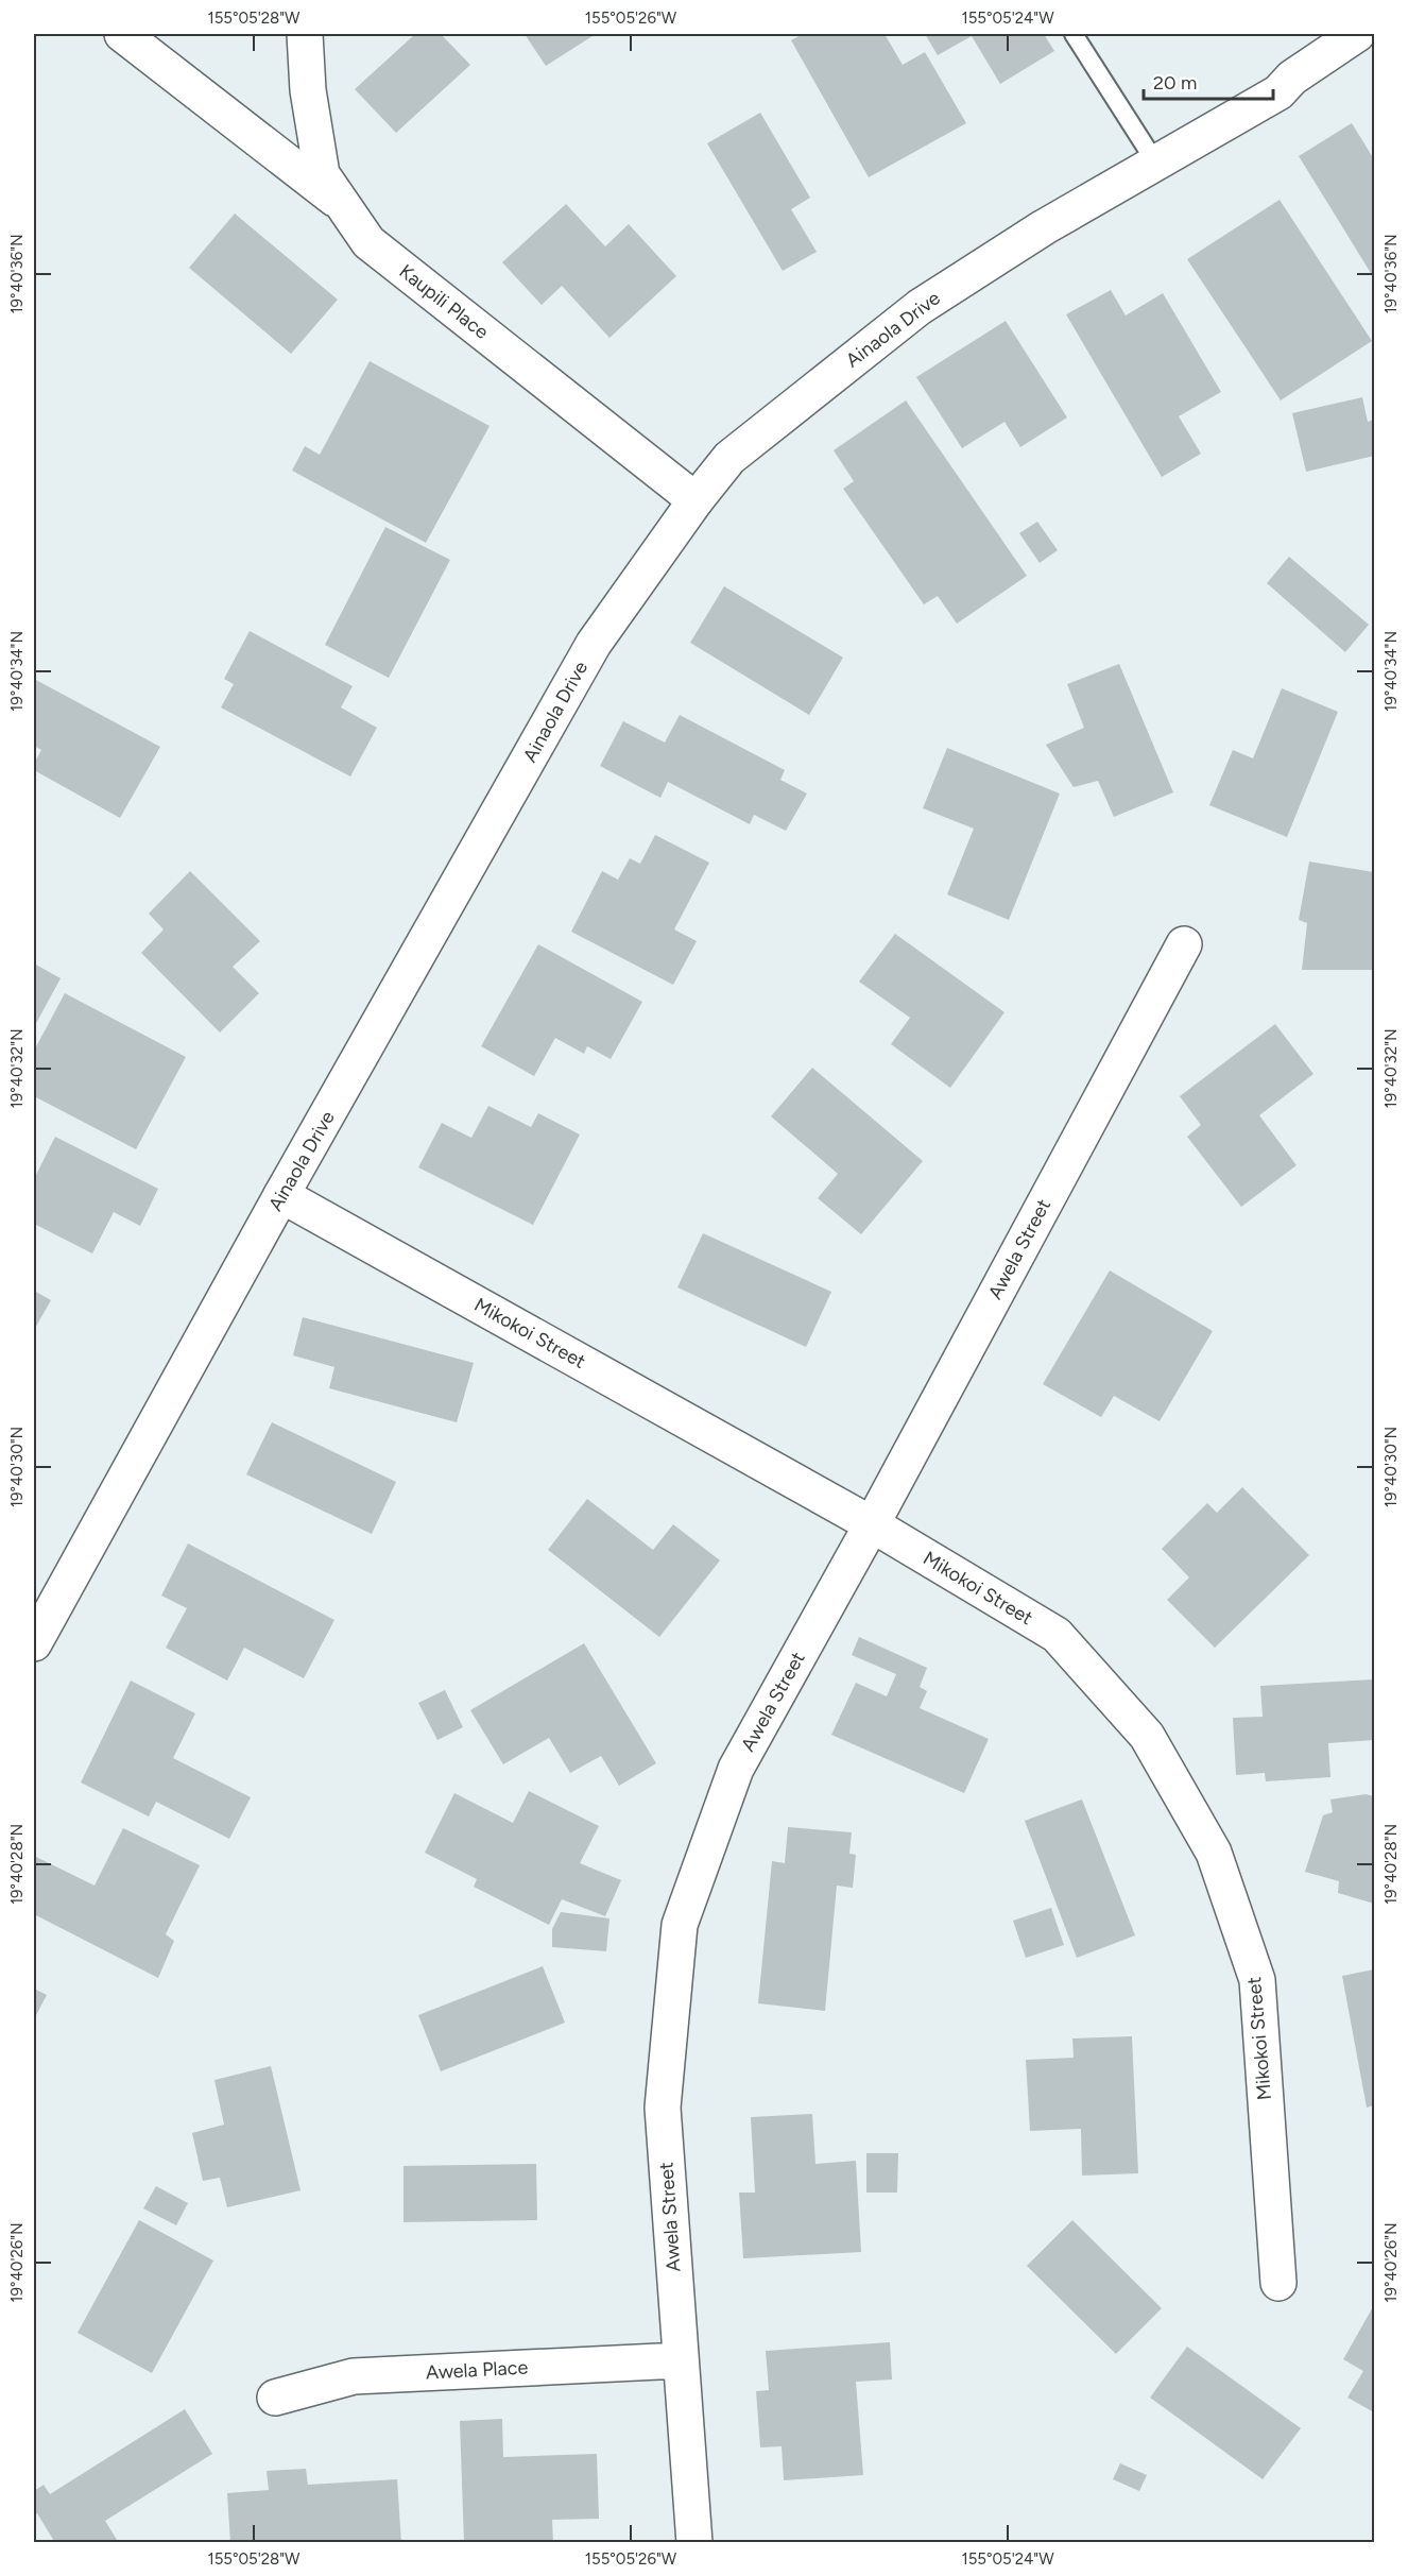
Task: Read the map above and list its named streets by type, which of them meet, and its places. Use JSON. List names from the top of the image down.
{
  "streets": {
    "street": [
      "Kaupili Place",
      "Ainaola Drive",
      "Awela Street",
      "Mikokoi Street",
      "Awela Place"
    ]
  },
  "crossings": [
    ["Kaupili Place", "Ainaola Drive"],
    ["Ainaola Drive", "Mikokoi Street"],
    ["Awela Street", "Mikokoi Street"],
    ["Awela Street", "Awela Place"]
  ],
  "scale_bar": "20 m",
  "coordinates": [
    "155°05'28\"W",
    "155°05'26\"W",
    "155°05'24\"W",
    "19°40'36\"N",
    "19°40'34\"N",
    "19°40'32\"N",
    "19°40'30\"N",
    "19°40'28\"N",
    "19°40'26\"N"
  ]
}
